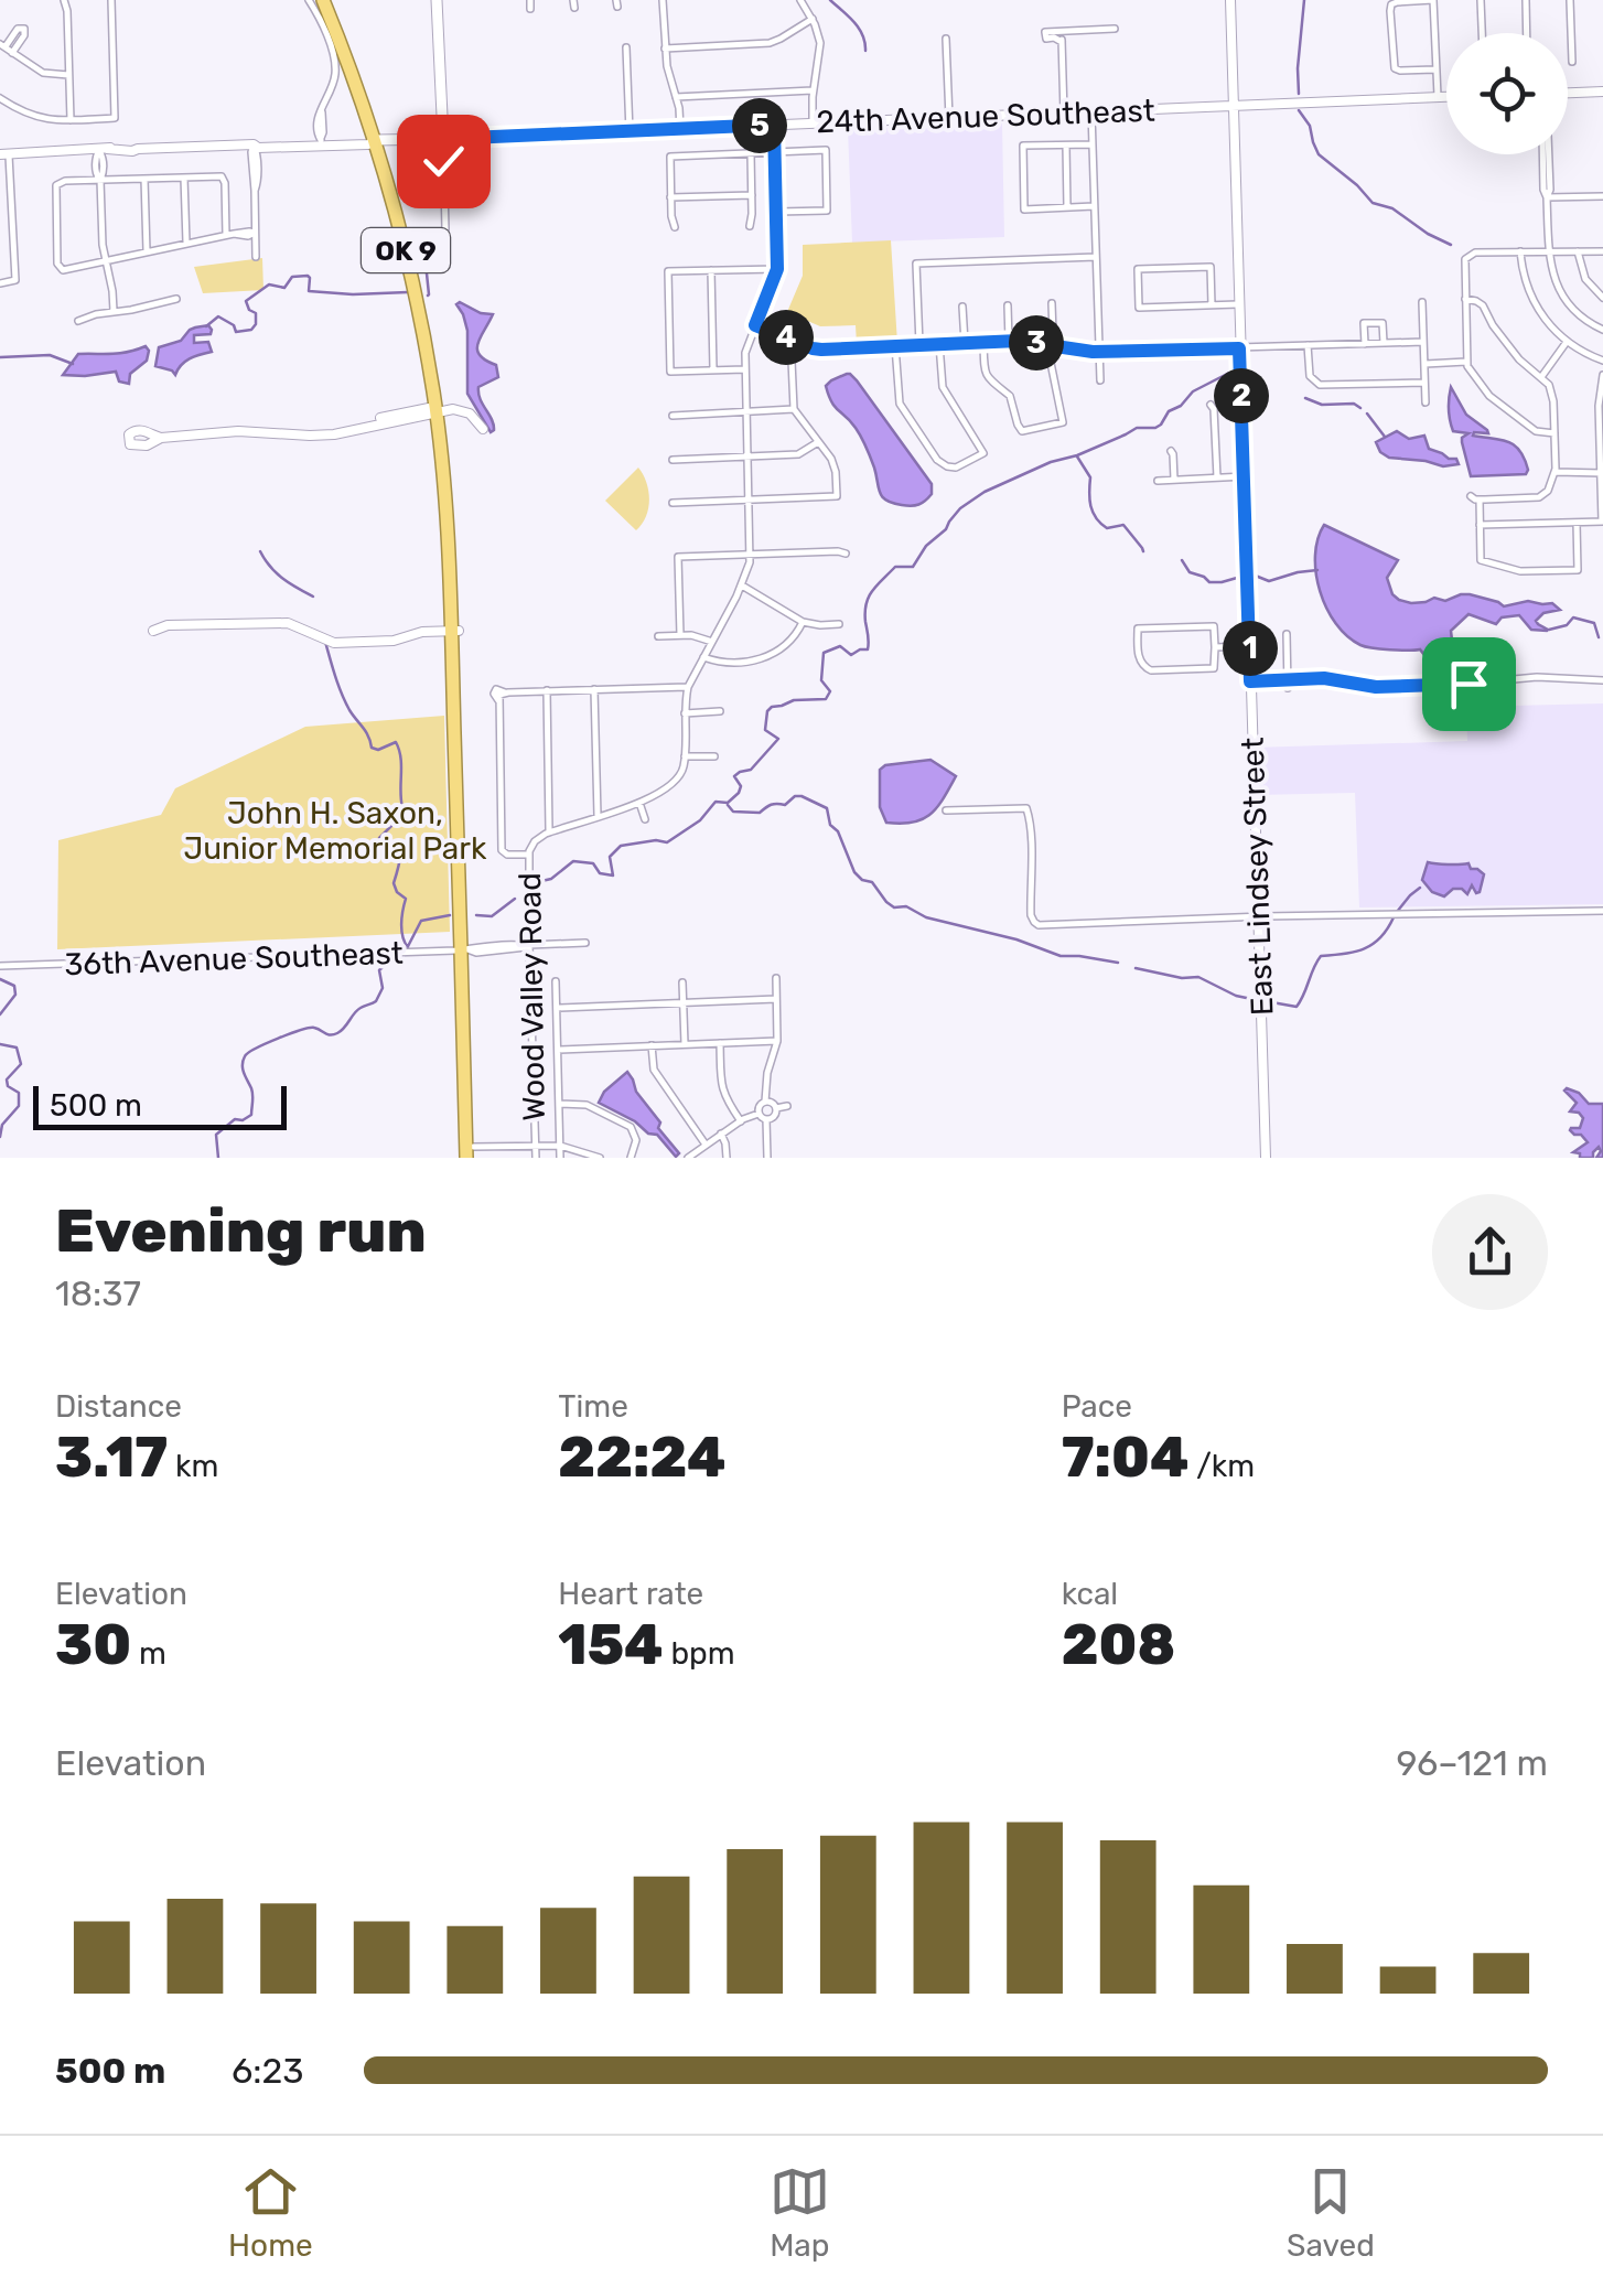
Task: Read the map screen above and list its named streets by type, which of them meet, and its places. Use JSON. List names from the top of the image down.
{
  "streets": {
    "highway": ["OK 9"],
    "main road": ["24th Avenue Southeast"],
    "street": ["East Lindsey Street", "36th Avenue Southeast", "Wood Valley Road"]
  },
  "crossings": [
    ["24th Avenue Southeast", "OK 9"],
    ["24th Avenue Southeast", "East Lindsey Street"],
    ["OK 9", "36th Avenue Southeast"],
    ["36th Avenue Southeast", "Wood Valley Road"]
  ],
  "parks": ["John H. Saxon, Junior Memorial Park"],
  "scale_bar": "500 m",
  "page": {
    "pins": [
      "5",
      "4",
      "3",
      "2",
      "1"
    ],
    "scale": "500 m",
    "heading": ["Evening run", "18:37"],
    "stats": [
      ["Distance", "3.17 km"],
      ["Time", "22:24"],
      ["Pace", "7:04 /km"],
      ["Elevation", "30 m"],
      ["Heart rate", "154 bpm"],
      ["kcal", "208"]
    ],
    "chart": ["Elevation", "96–121 m"],
    "list": [
      {
        "name": "500 m",
        "note": "6:23"
      }
    ],
    "tabs": ["Home", "Map", "Saved"]
  }
}
